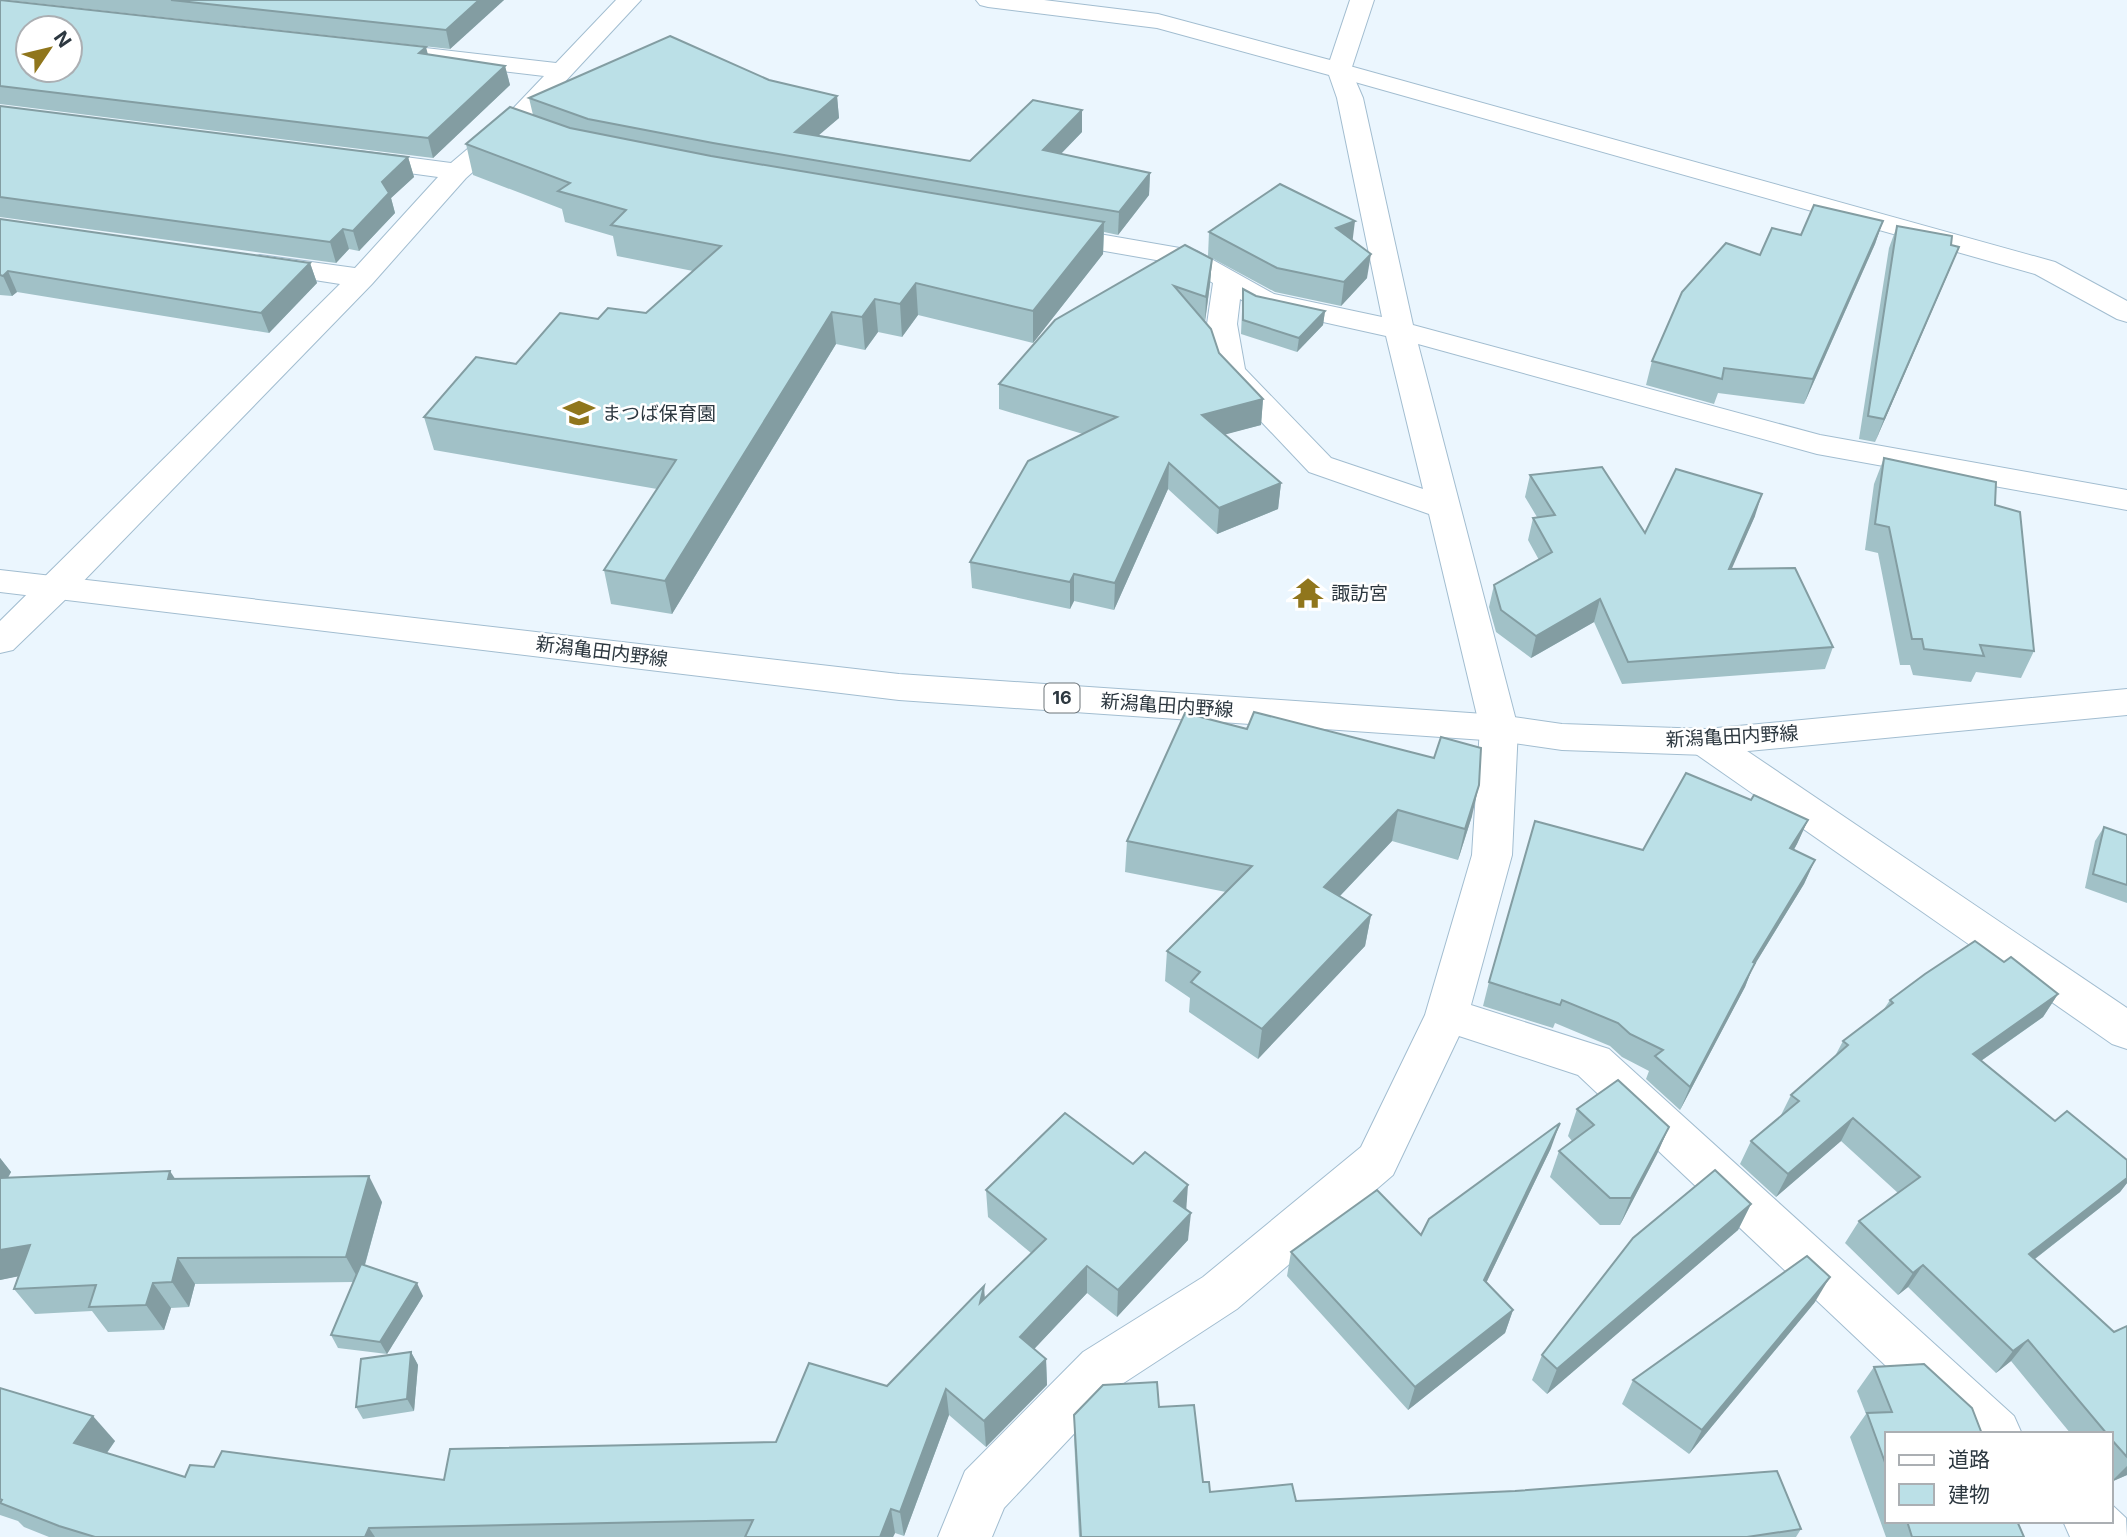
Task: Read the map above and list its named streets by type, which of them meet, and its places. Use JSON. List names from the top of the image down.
{
  "streets": {
    "street": ["新潟亀田内野線", "16"]
  },
  "places": {
    "school or university": ["まつば保育園"],
    "temple": ["諏訪宮"]
  },
  "legend": ["道路", "建物"],
  "north": "top right"
}
